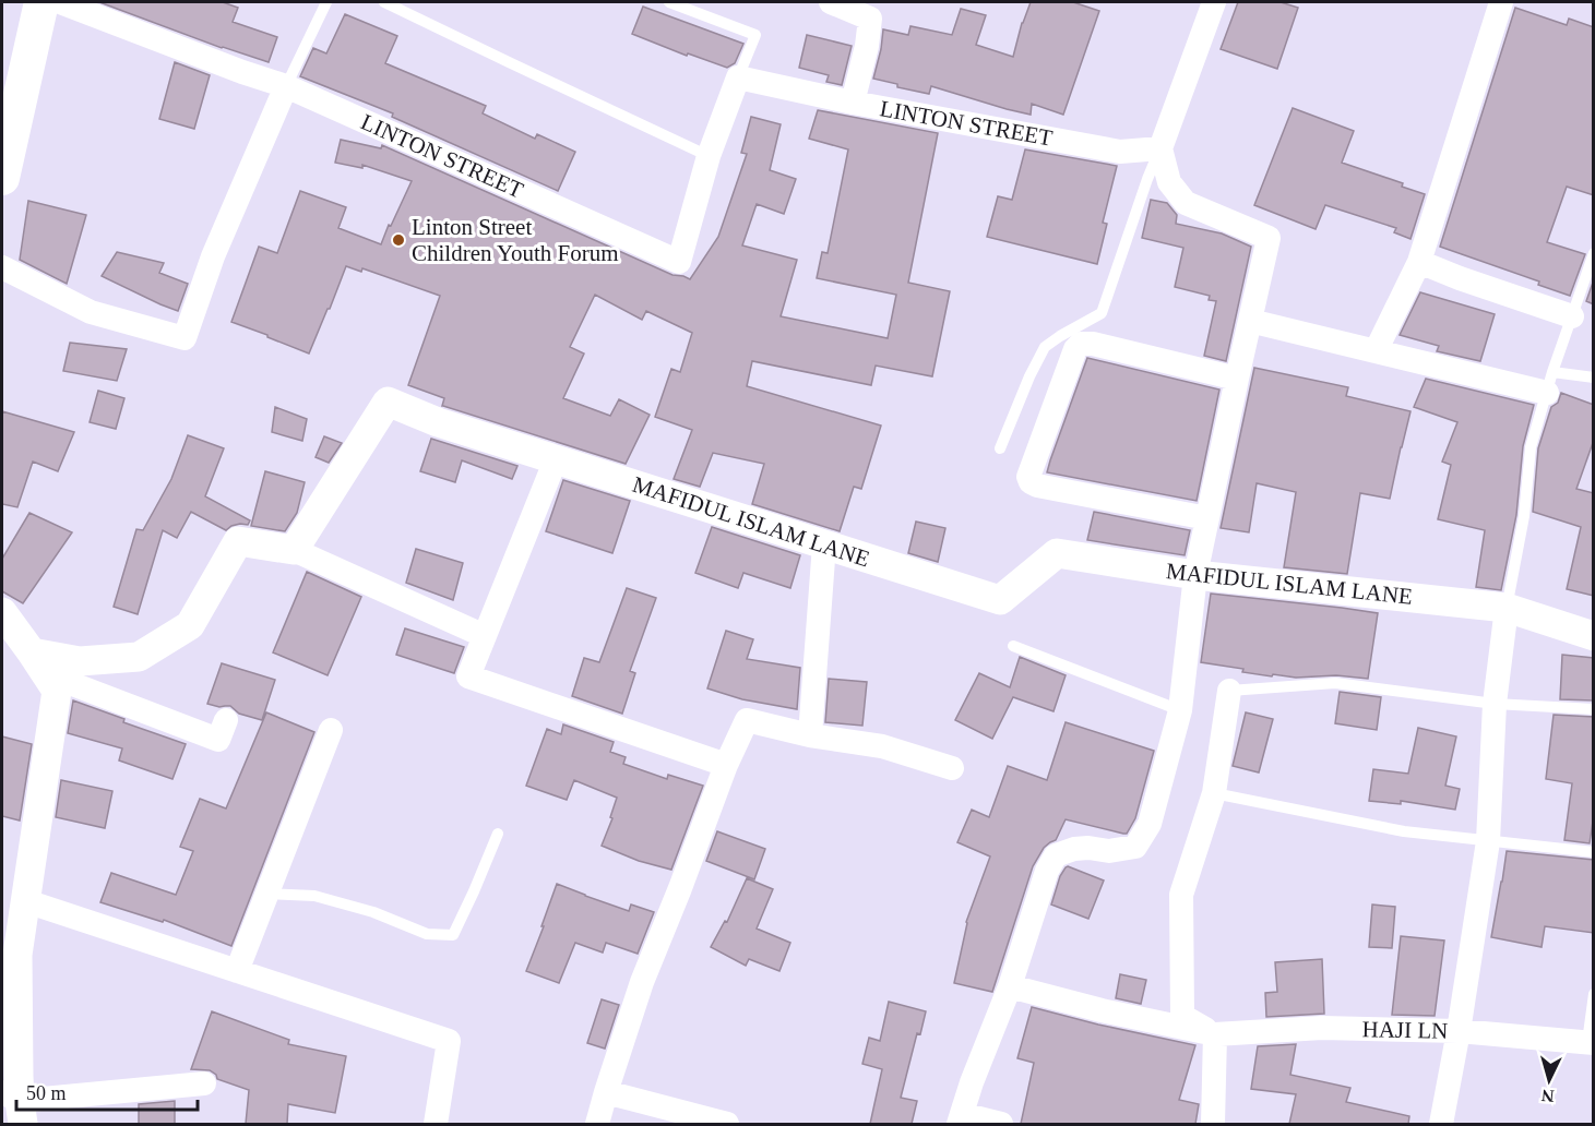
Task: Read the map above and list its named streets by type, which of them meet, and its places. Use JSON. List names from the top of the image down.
{
  "streets": {
    "street": ["LINTON STREET", "MAFIDUL ISLAM LANE", "HAJI LN"]
  },
  "places": ["Linton Street Children Youth Forum"],
  "scale_bar": "50 m",
  "north": "bottom"
}
